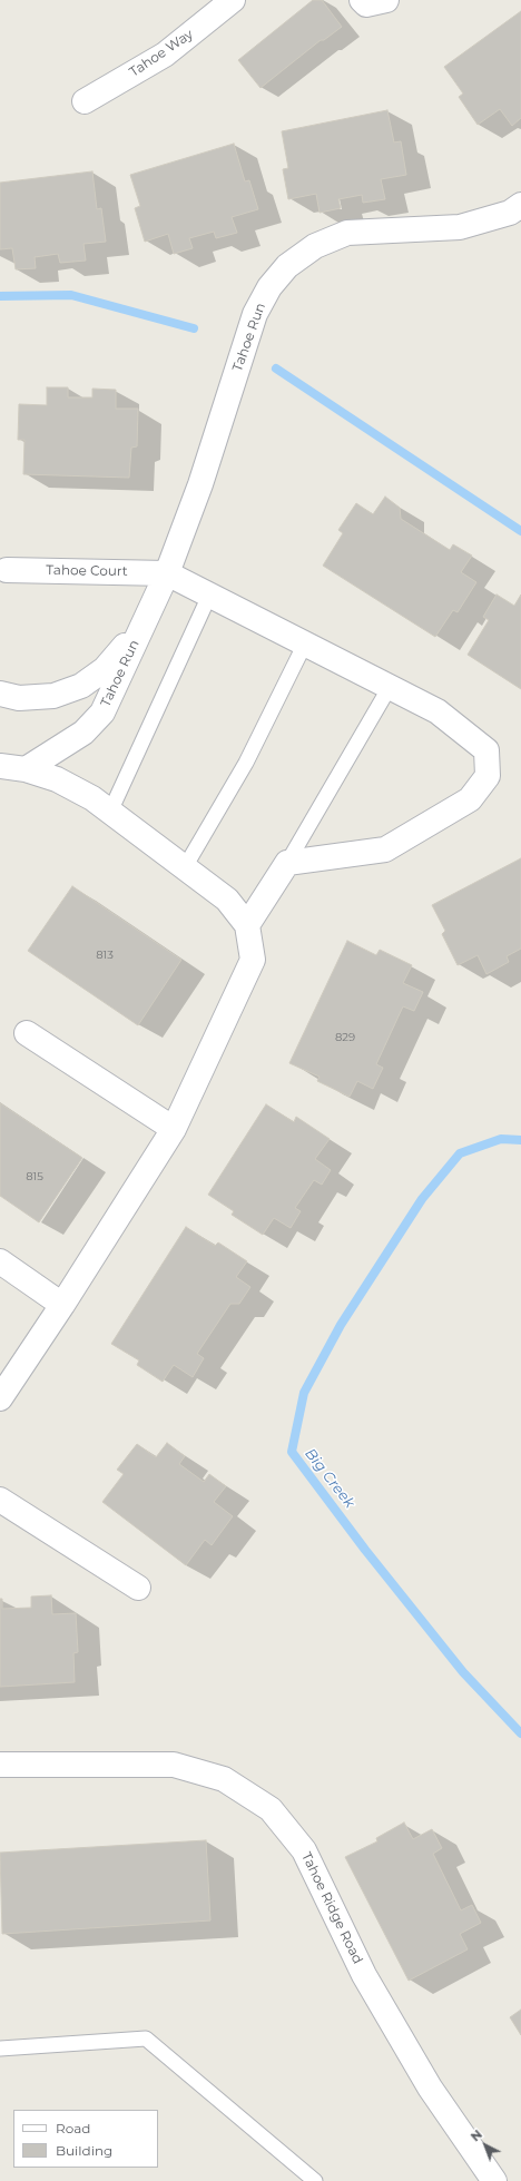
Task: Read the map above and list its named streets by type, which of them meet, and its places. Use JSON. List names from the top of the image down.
{
  "streets": {
    "street": [
      "Tahoe Way",
      "Tahoe Run",
      "Tahoe Court",
      "Tahoe Ridge Road"
    ]
  },
  "crossings": [
    ["Tahoe Run", "Tahoe Court"]
  ],
  "water": ["Big Creek"],
  "house_numbers": ["813", "829", "815"],
  "legend": ["Road", "Building"],
  "north": "top left"
}
